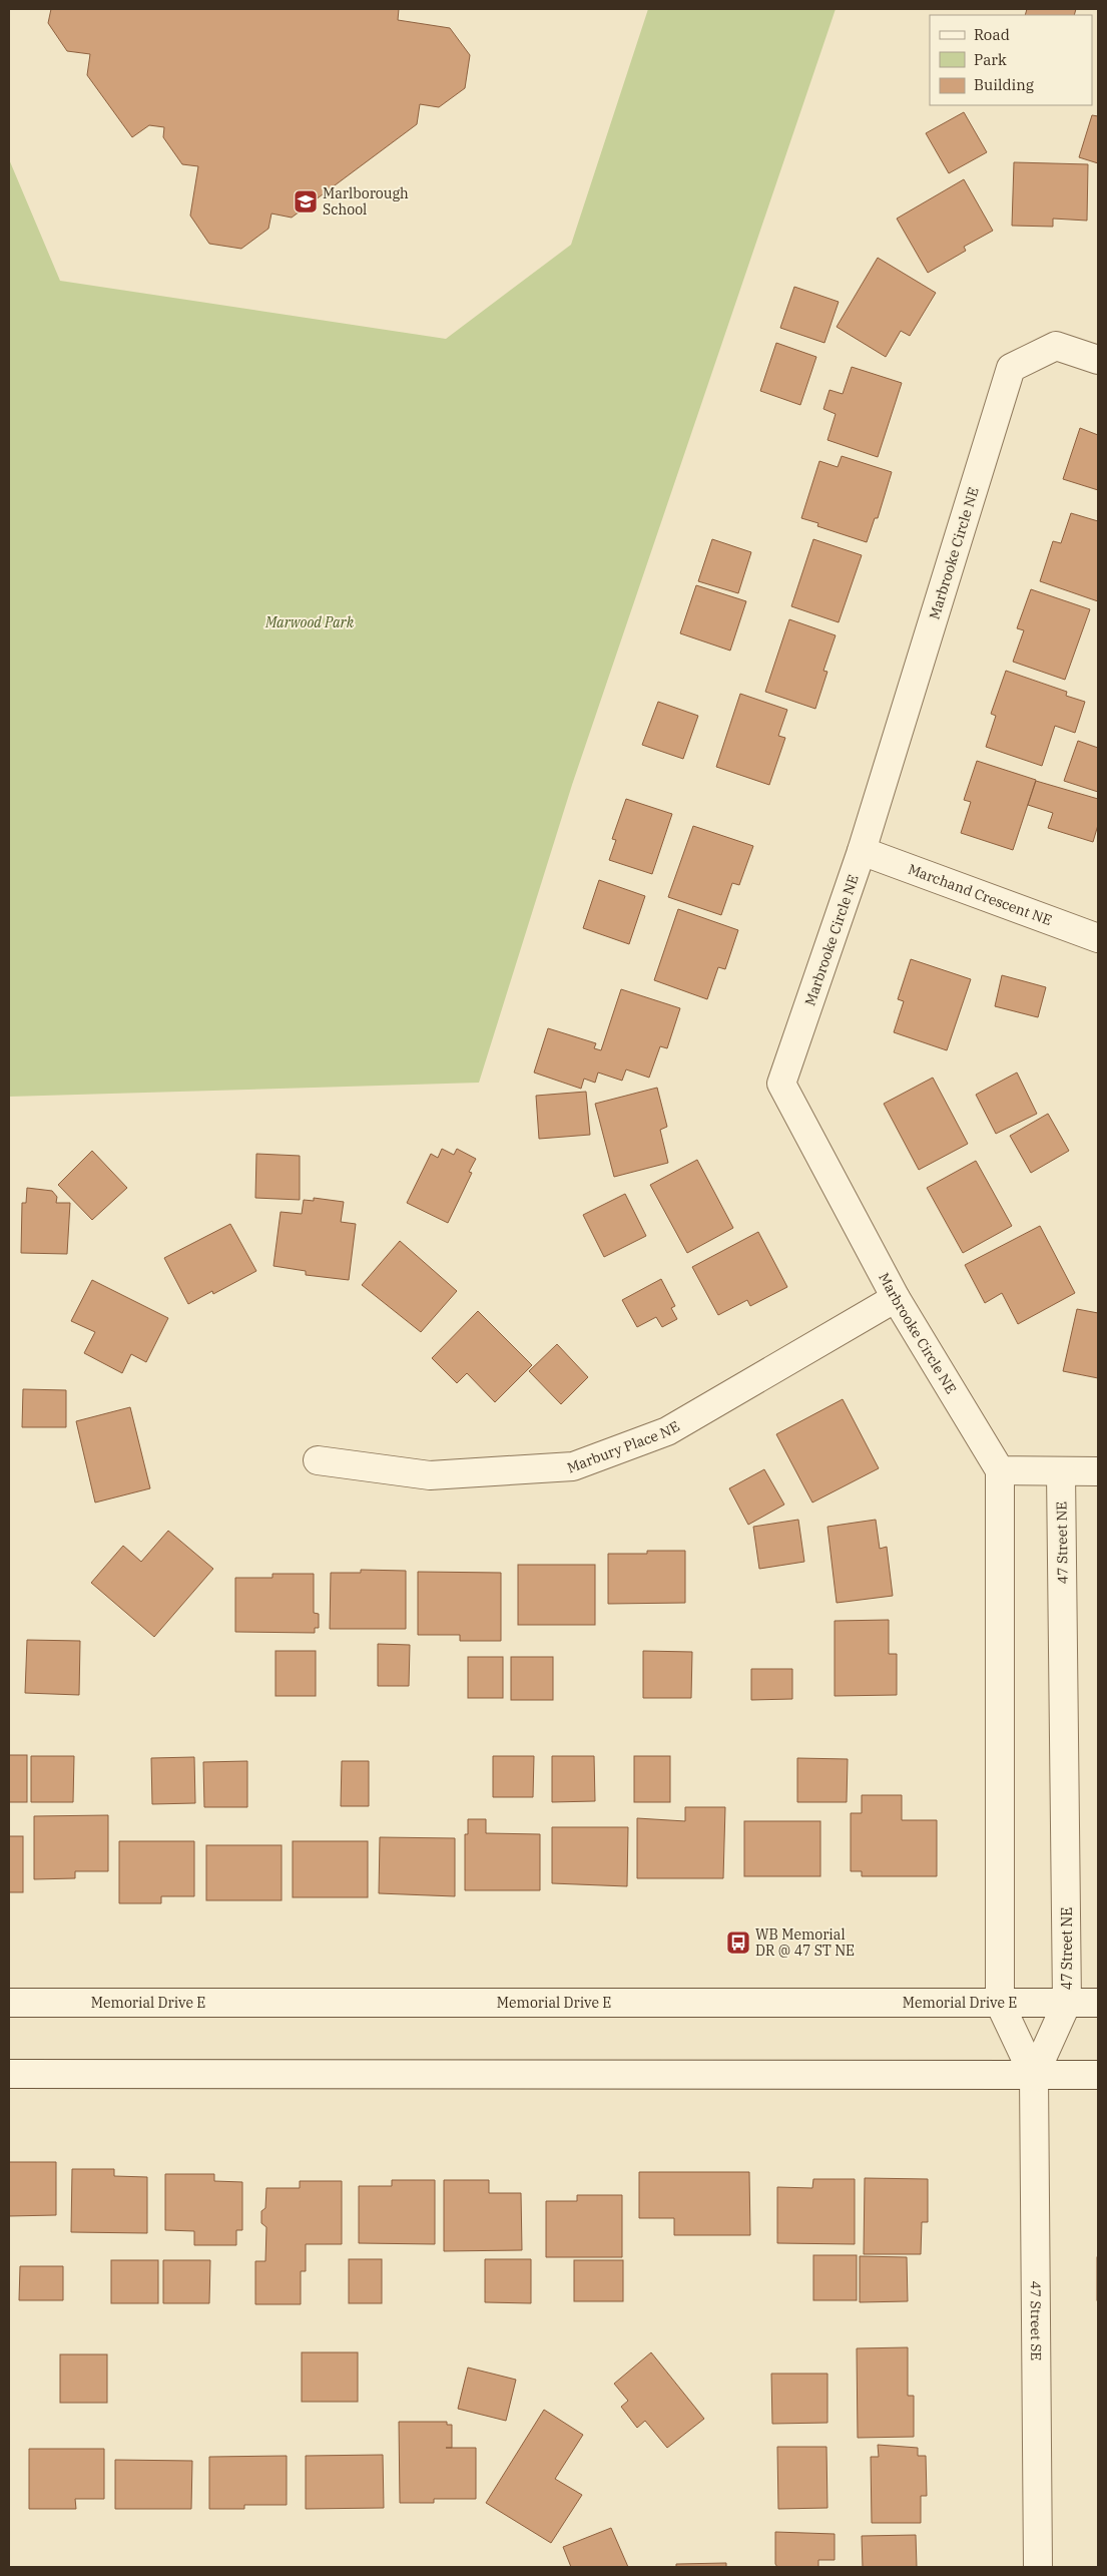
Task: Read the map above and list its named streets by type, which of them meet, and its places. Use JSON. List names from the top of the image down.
{
  "streets": {
    "street": [
      "Marbrooke Circle NE",
      "Marchand Crescent NE",
      "Marbury Place NE",
      "47 Street NE",
      "Memorial Drive E",
      "47 Street SE"
    ]
  },
  "crossings": [
    ["Marbrooke Circle NE", "Marchand Crescent NE"],
    ["Marbrooke Circle NE", "Marbury Place NE"],
    ["47 Street NE", "Memorial Drive E"],
    ["47 Street NE", "47 Street SE"]
  ],
  "parks": ["Marwood Park"],
  "places": {
    "school or university": ["Marlborough School"],
    "bus stop": ["WB Memorial DR @ 47 ST NE"]
  },
  "legend": ["Road", "Park", "Building"]
}
